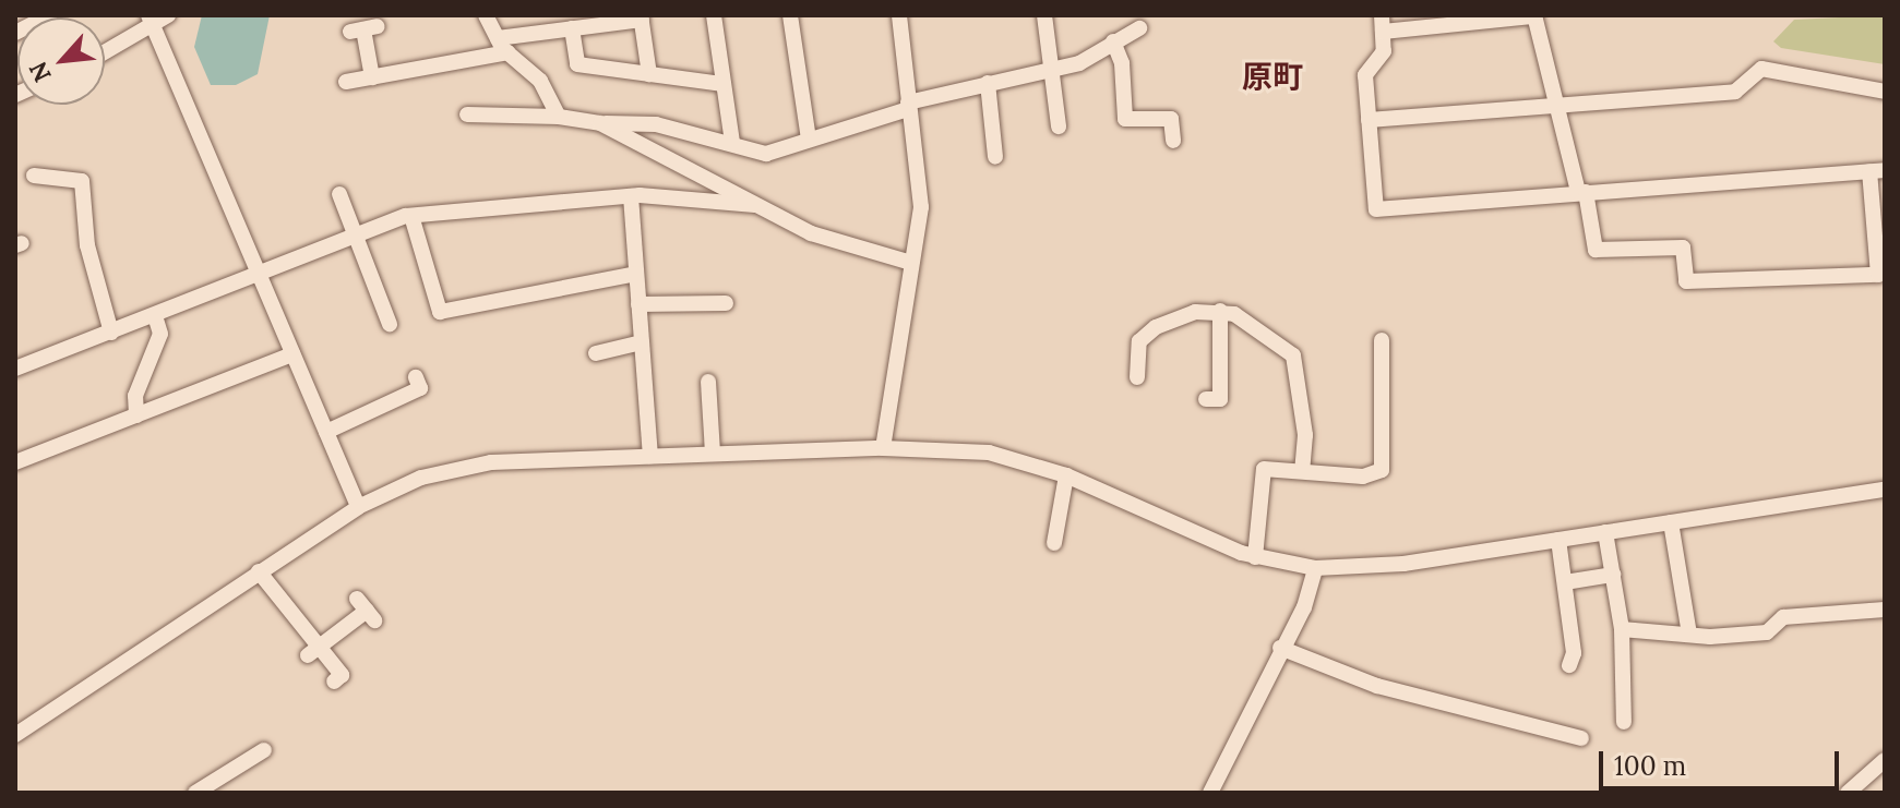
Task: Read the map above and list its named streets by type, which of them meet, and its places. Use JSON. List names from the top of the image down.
{
  "districts": ["原町"],
  "scale_bar": "100 m",
  "north": "bottom left"
}
